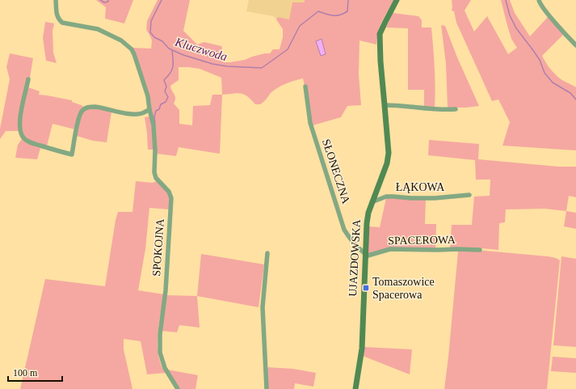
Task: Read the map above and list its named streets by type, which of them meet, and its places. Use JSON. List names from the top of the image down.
{
  "streets": {
    "street": [
      "SŁONECZNA",
      "ŁĄKOWA",
      "SPACEROWA",
      "SPOKOJNA",
      "UJAZDOWSKA"
    ]
  },
  "crossings": [
    ["SŁONECZNA", "SPACEROWA"],
    ["SŁONECZNA", "UJAZDOWSKA"],
    ["ŁĄKOWA", "UJAZDOWSKA"],
    ["SPACEROWA", "UJAZDOWSKA"]
  ],
  "water": ["Kluczwoda"],
  "places": {
    "transit": ["Tomaszowice Spacerowa"]
  },
  "scale_bar": "100 m"
}
